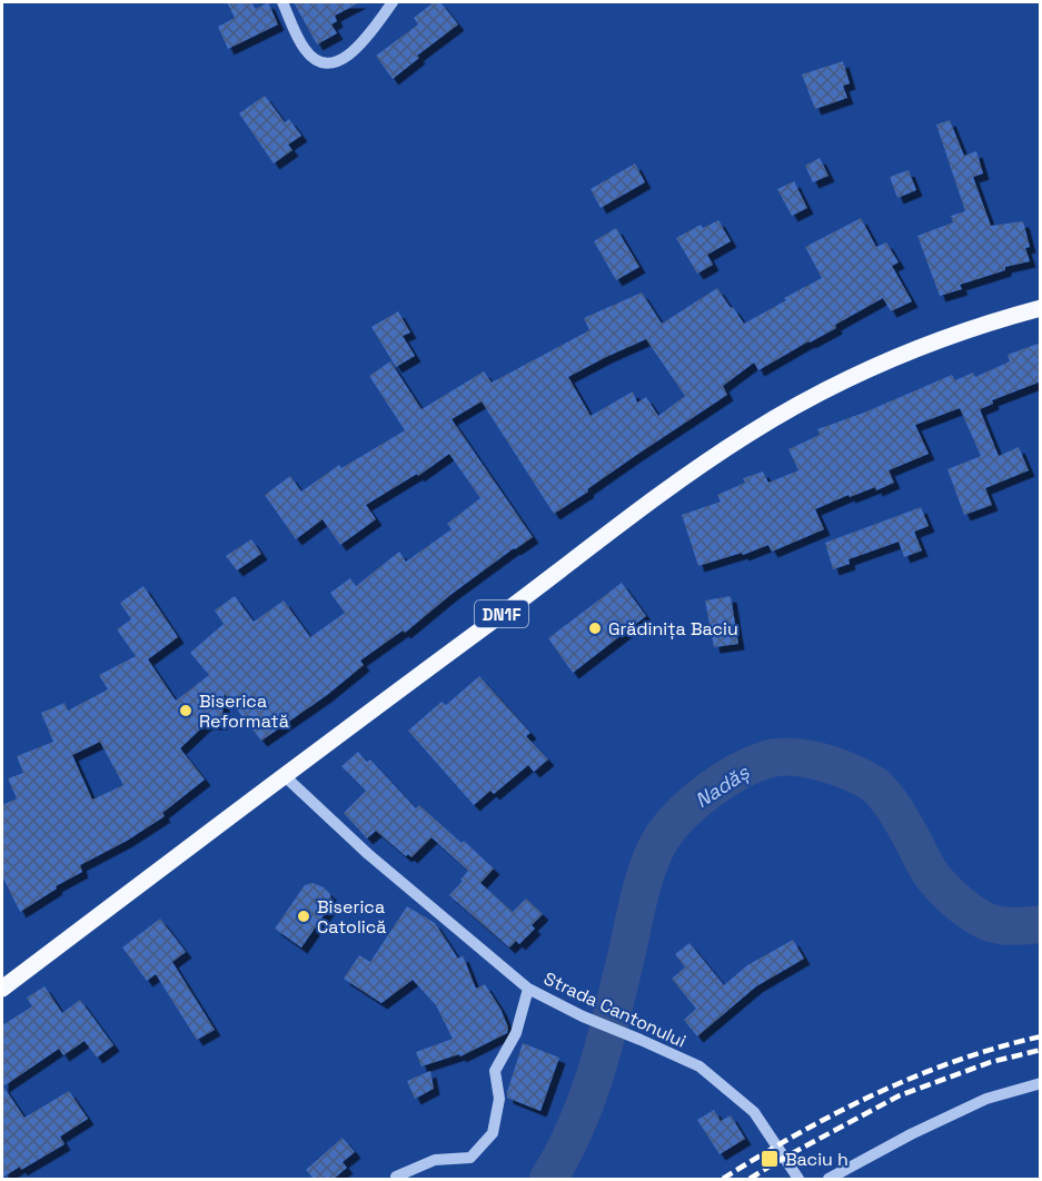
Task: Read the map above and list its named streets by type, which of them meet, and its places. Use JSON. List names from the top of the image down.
{
  "streets": {
    "main road": ["DN1F"],
    "street": ["Strada Cantonului"]
  },
  "crossings": [
    ["DN1F", "Strada Cantonului"]
  ],
  "water": ["Nadăș"],
  "places": {
    "other": ["Grădinița Baciu", "Biserica Reformată", "Biserica Catolică"],
    "transit": ["Baciu h"]
  }
}
